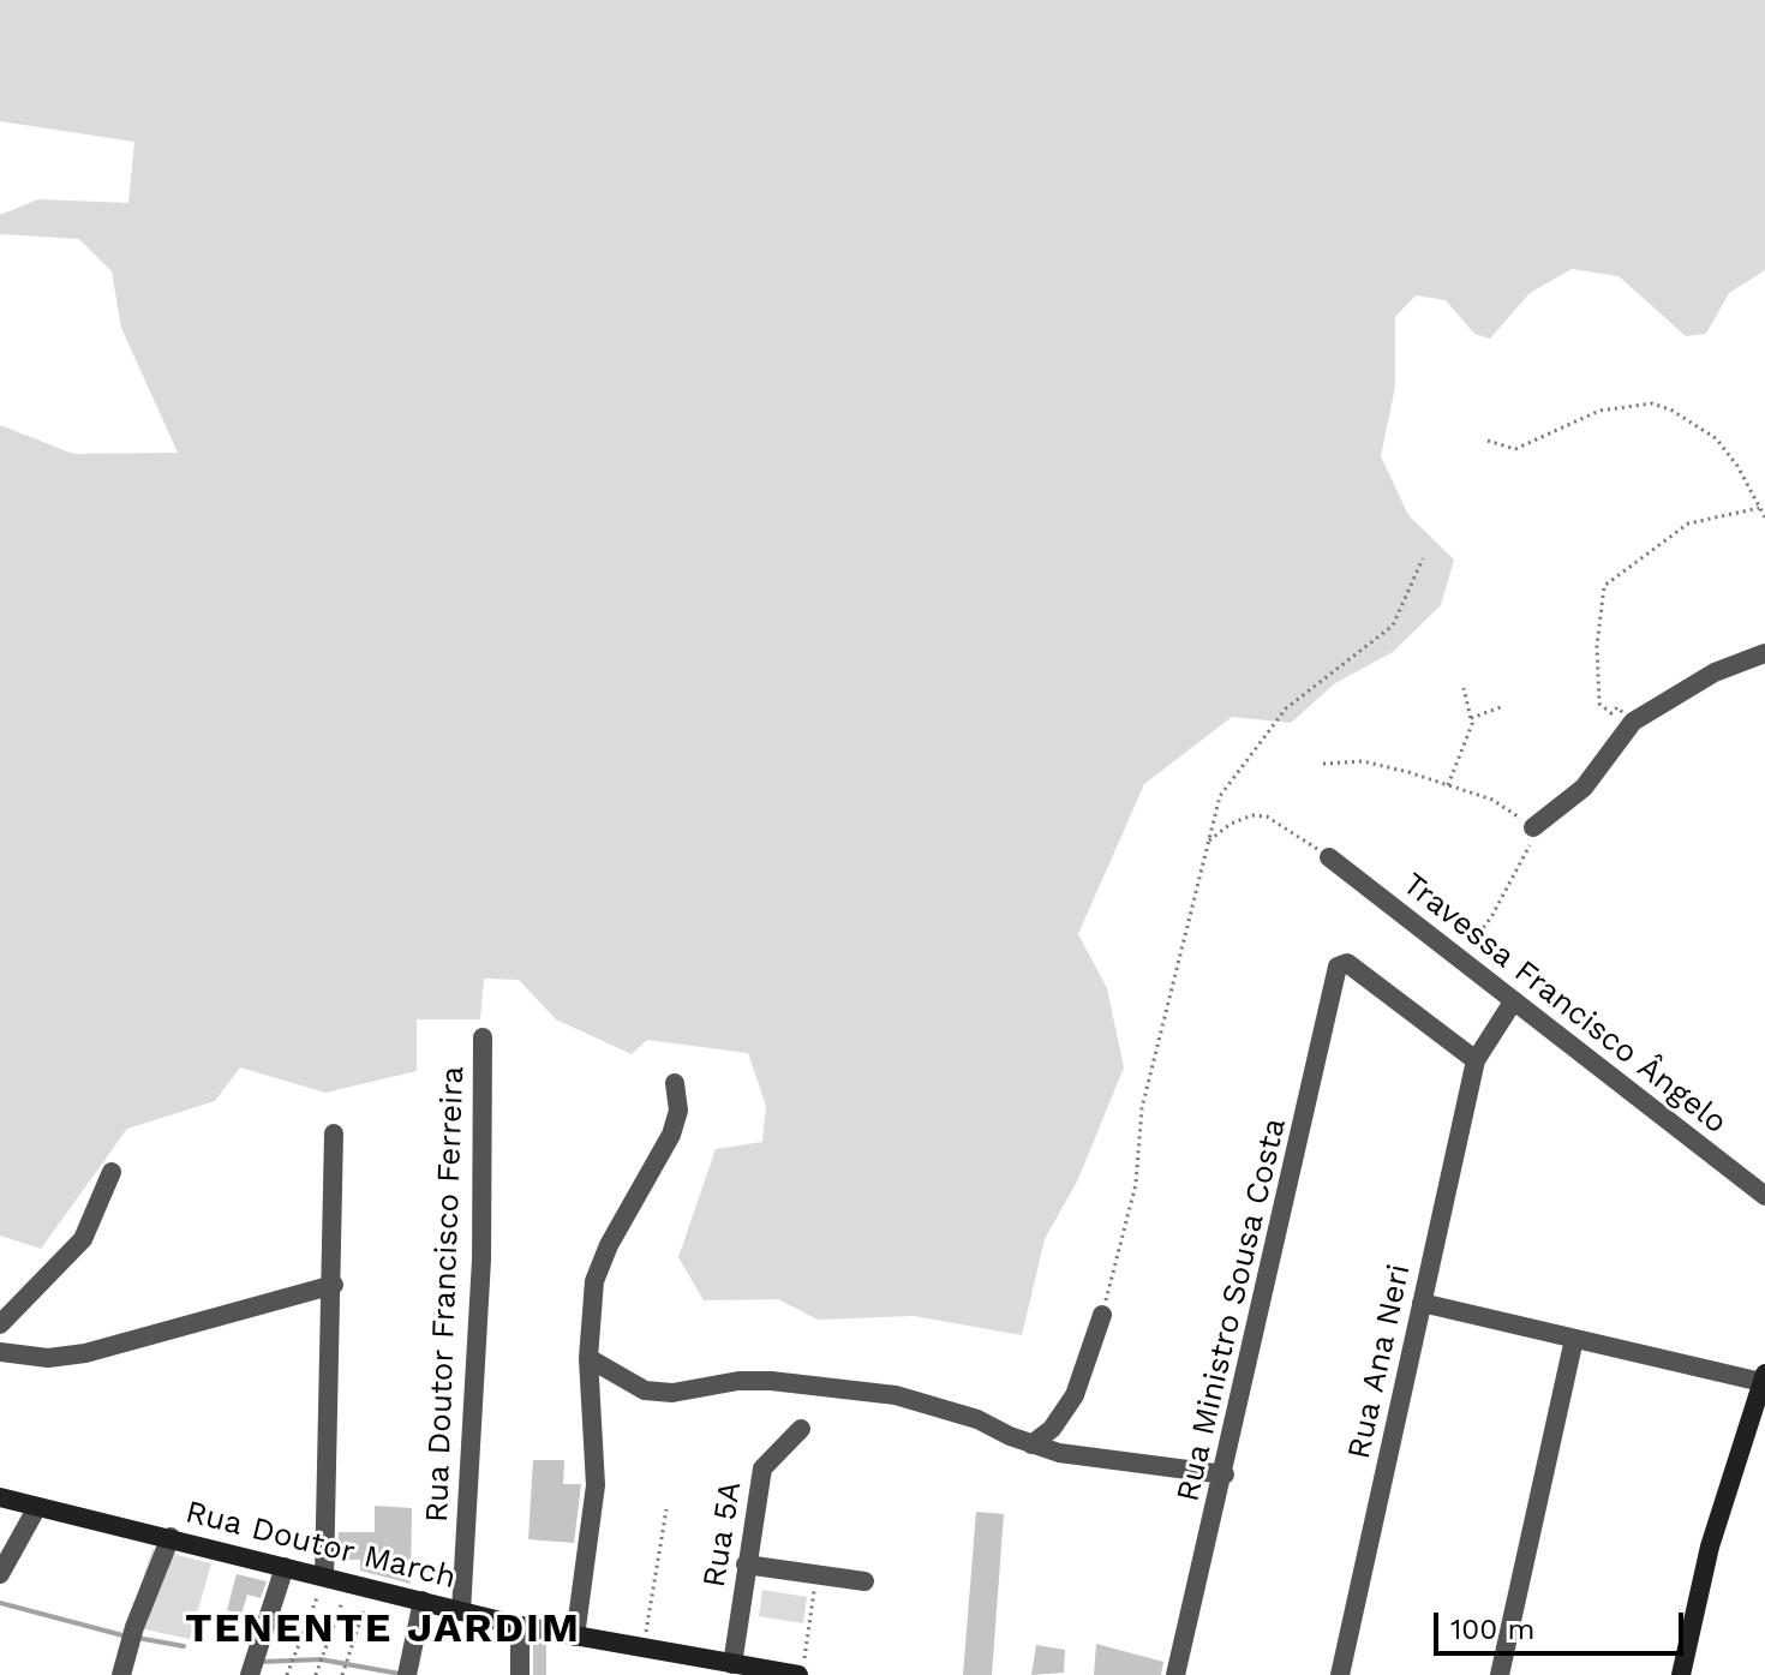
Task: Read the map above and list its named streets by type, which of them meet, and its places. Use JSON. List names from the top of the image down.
{
  "streets": {
    "main road": ["Rua Doutor March"],
    "street": [
      "Travessa Francisco Ângelo",
      "Rua Doutor Francisco Ferreira",
      "Rua Ministro Sousa Costa",
      "Rua Ana Neri",
      "Rua 5A"
    ]
  },
  "crossings": [
    ["Travessa Francisco Ângelo", "Rua Ana Neri"],
    ["Rua Doutor Francisco Ferreira", "Rua Doutor March"],
    ["Rua Ministro Sousa Costa", "Rua Ana Neri"],
    ["Rua 5A", "Rua Doutor March"]
  ],
  "districts": ["TENENTE JARDIM"],
  "scale_bar": "100 m"
}
